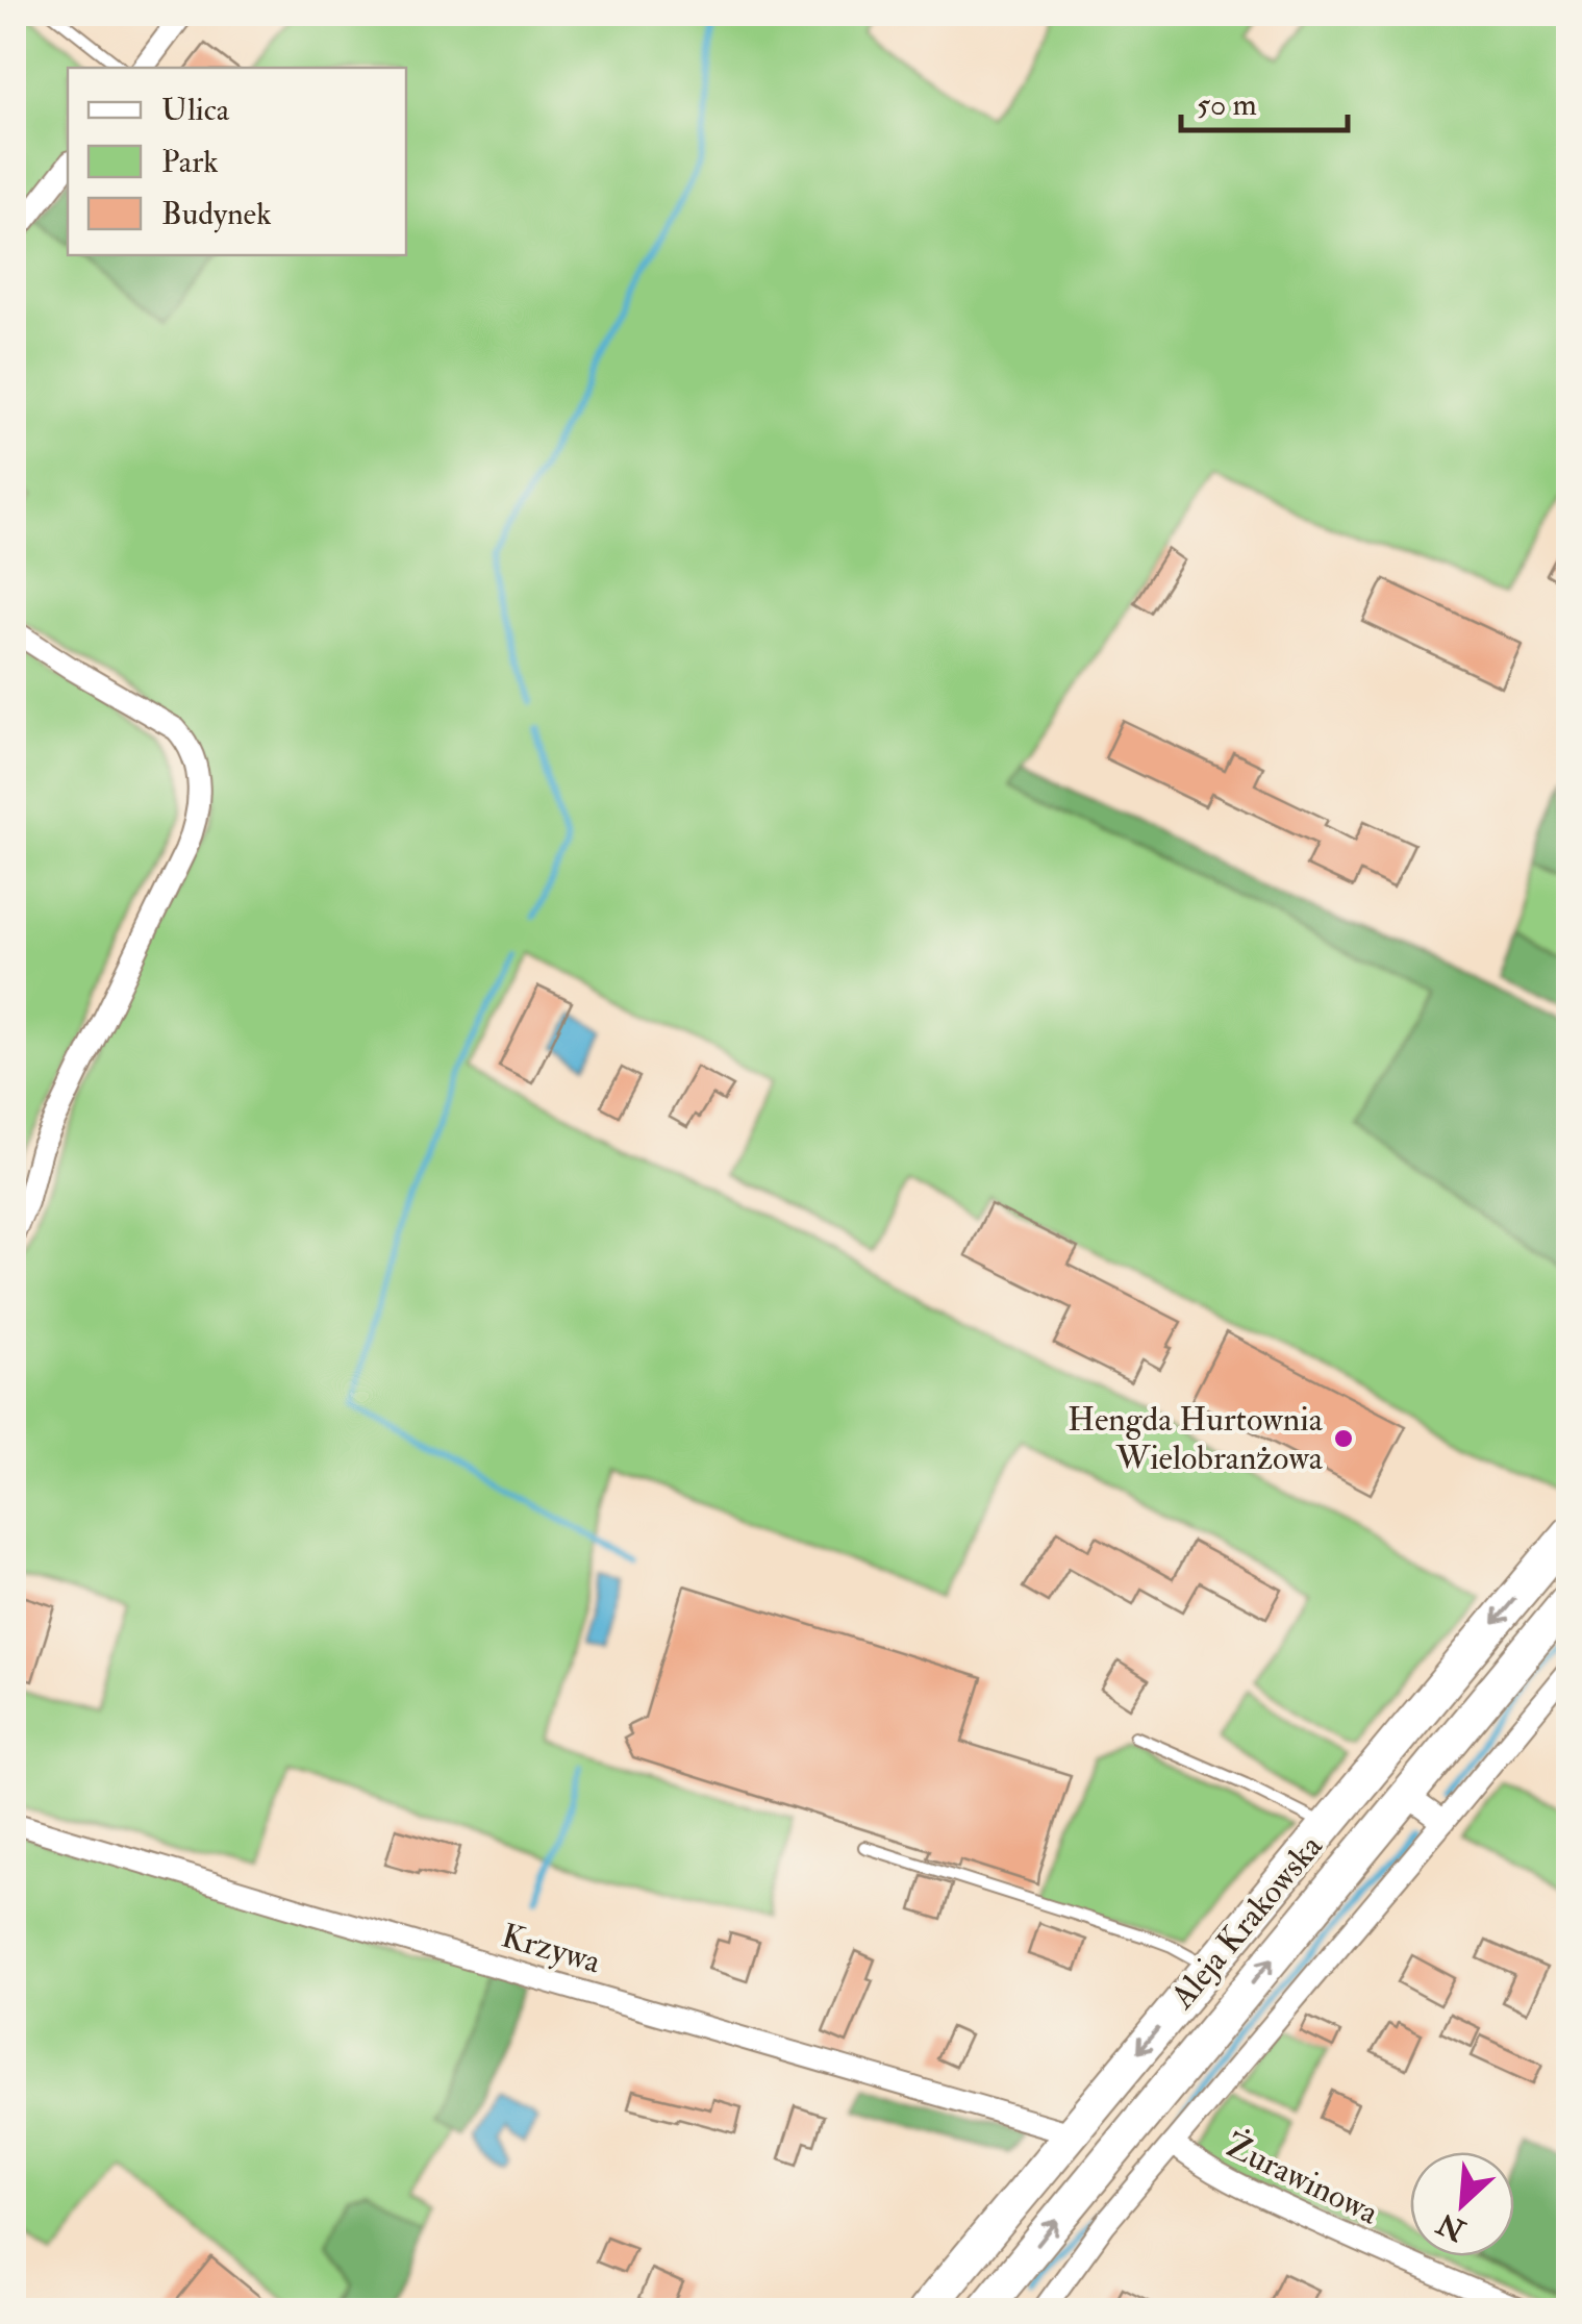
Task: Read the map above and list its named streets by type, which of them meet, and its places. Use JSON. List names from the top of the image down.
{
  "streets": {
    "main road": ["Aleja Krakowska"],
    "street": ["Krzywa", "Żurawinowa"]
  },
  "crossings": [
    ["Aleja Krakowska", "Krzywa"]
  ],
  "places": ["Hengda Hurtownia Wielobranżowa"],
  "legend": ["Ulica", "Park", "Budynek"],
  "scale_bar": "50 m",
  "north": "bottom left"
}
